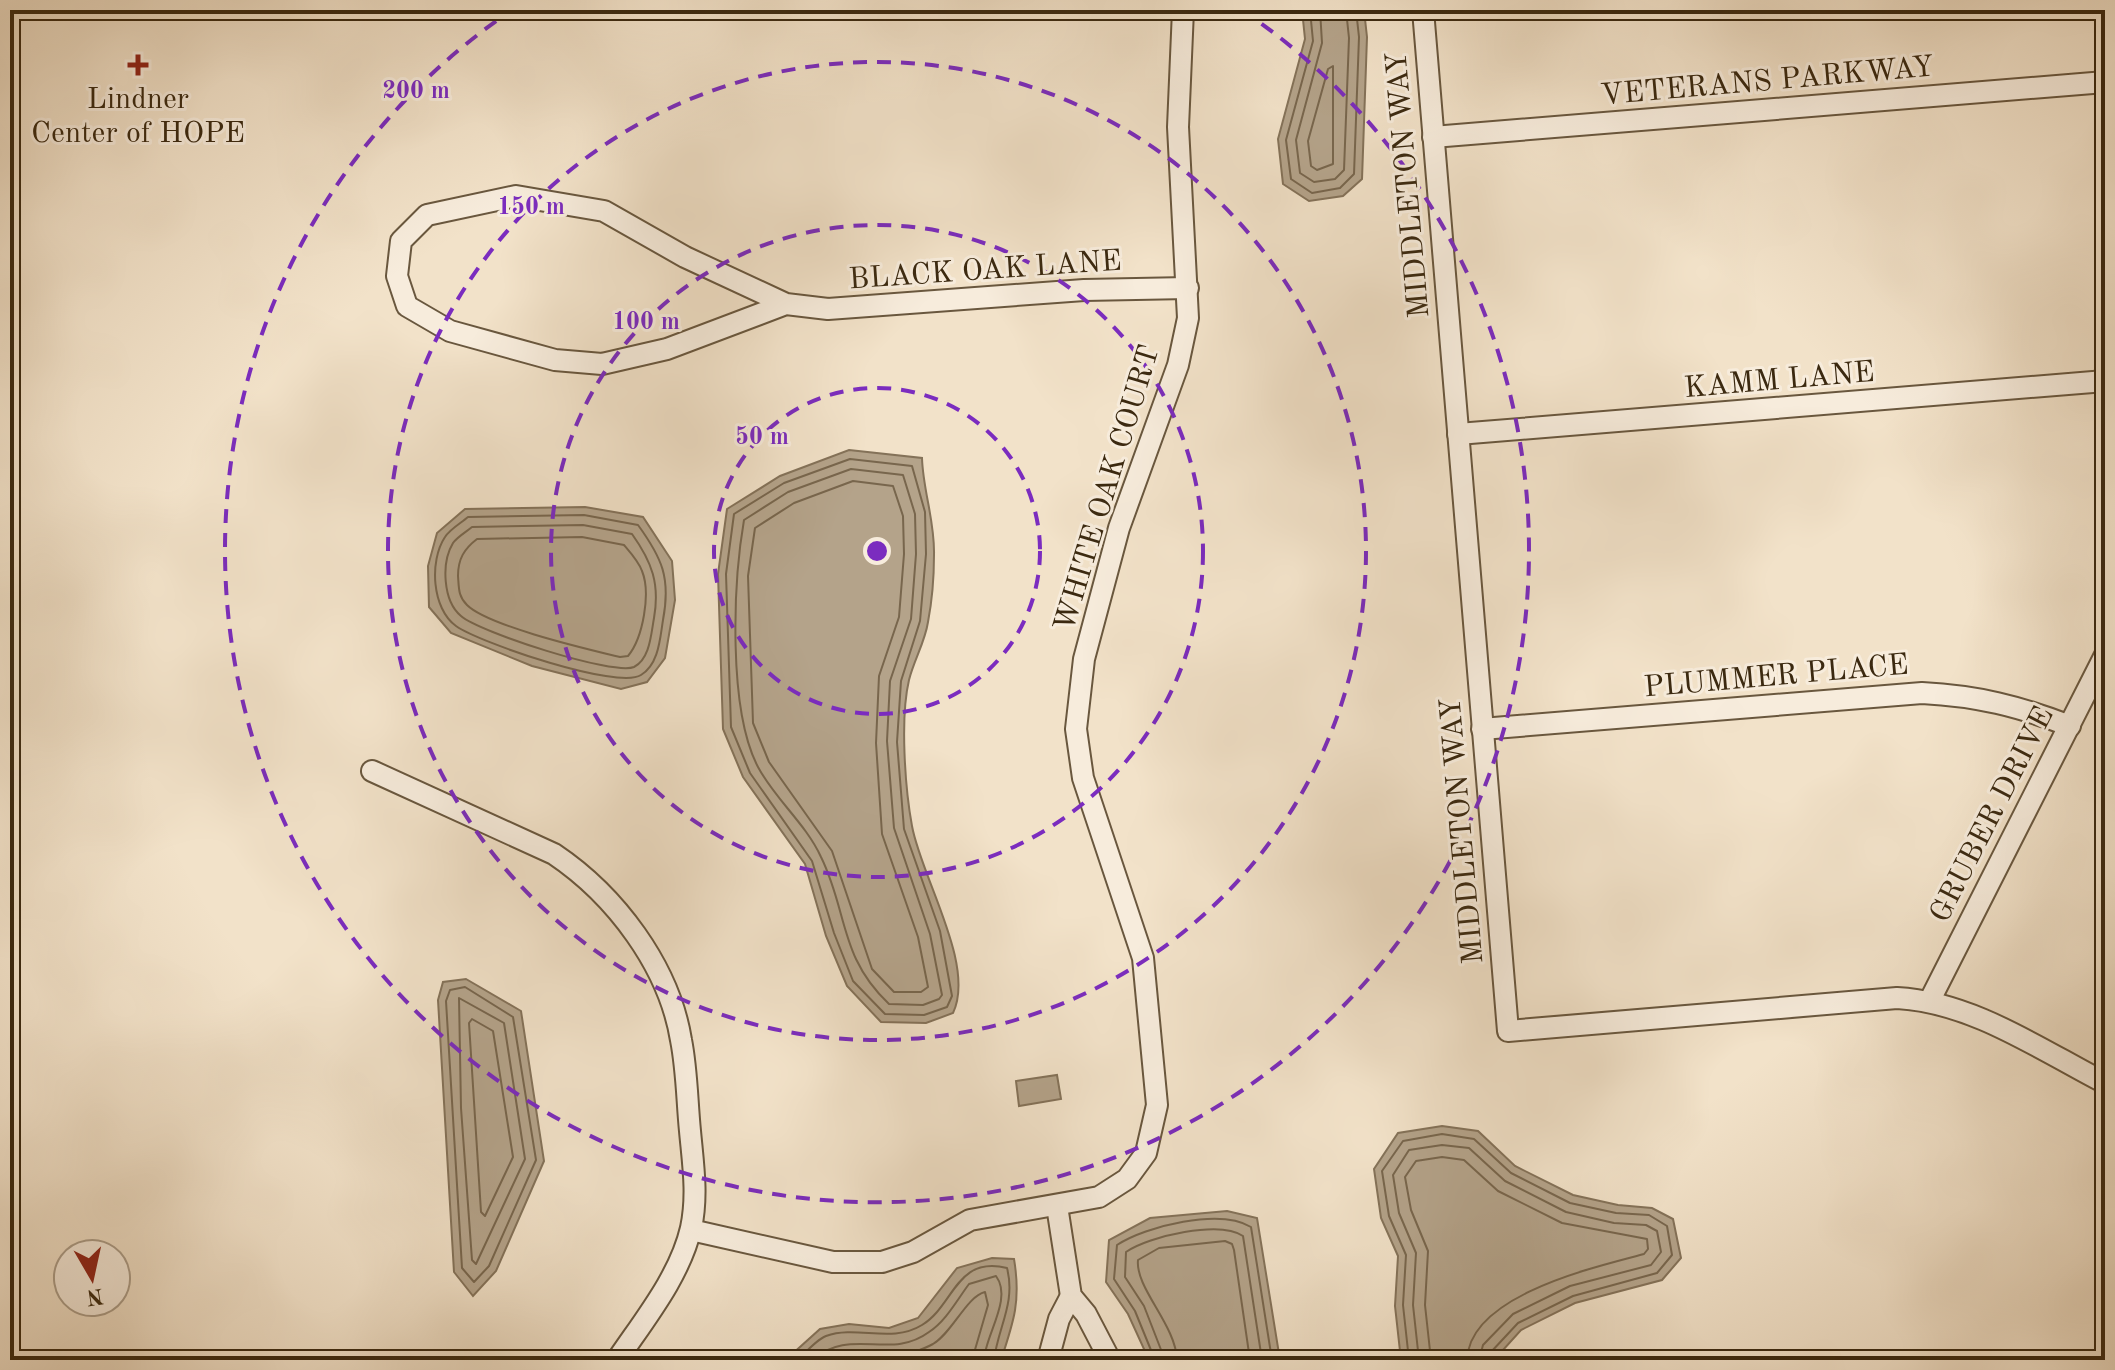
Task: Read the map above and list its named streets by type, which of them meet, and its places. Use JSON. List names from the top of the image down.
{
  "streets": {
    "street": [
      "VETERANS PARKWAY",
      "MIDDLETON WAY",
      "BLACK OAK LANE",
      "KAMM LANE",
      "WHITE OAK COURT",
      "PLUMMER PLACE",
      "GRUBER DRIVE"
    ]
  },
  "crossings": [
    ["VETERANS PARKWAY", "MIDDLETON WAY"],
    ["MIDDLETON WAY", "KAMM LANE"],
    ["MIDDLETON WAY", "PLUMMER PLACE"],
    ["MIDDLETON WAY", "GRUBER DRIVE"],
    ["BLACK OAK LANE", "WHITE OAK COURT"],
    ["PLUMMER PLACE", "GRUBER DRIVE"]
  ],
  "places": {
    "health": ["Lindner Center of HOPE"]
  },
  "north": "bottom",
  "rings": [
    "200 m",
    "150 m",
    "100 m",
    "50 m"
  ]
}
